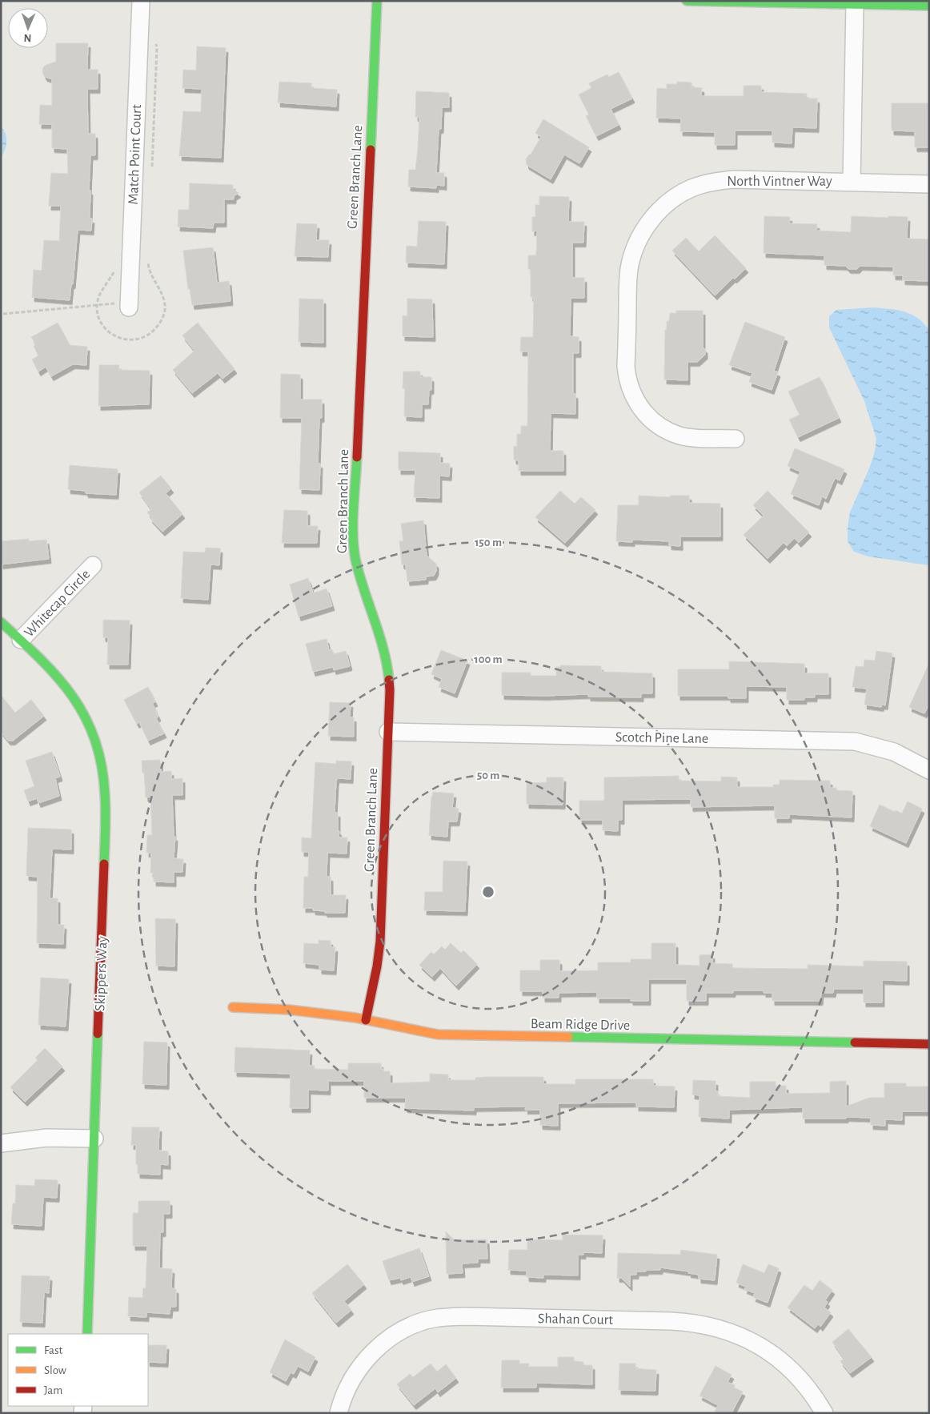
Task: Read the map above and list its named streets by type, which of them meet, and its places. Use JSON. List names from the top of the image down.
{
  "streets": {
    "street": [
      "Match Point Court",
      "Green Branch Lane",
      "North Vintner Way",
      "Whitecap Circle",
      "Scotch Pine Lane",
      "Skippers Way",
      "Beam Ridge Drive",
      "Shahan Court"
    ]
  },
  "crossings": [
    ["Green Branch Lane", "Scotch Pine Lane"],
    ["Green Branch Lane", "Beam Ridge Drive"],
    ["Whitecap Circle", "Skippers Way"]
  ],
  "legend": ["Fast", "Slow", "Jam"],
  "north": "bottom",
  "rings": ["150 m", "100 m", "50 m"]
}
